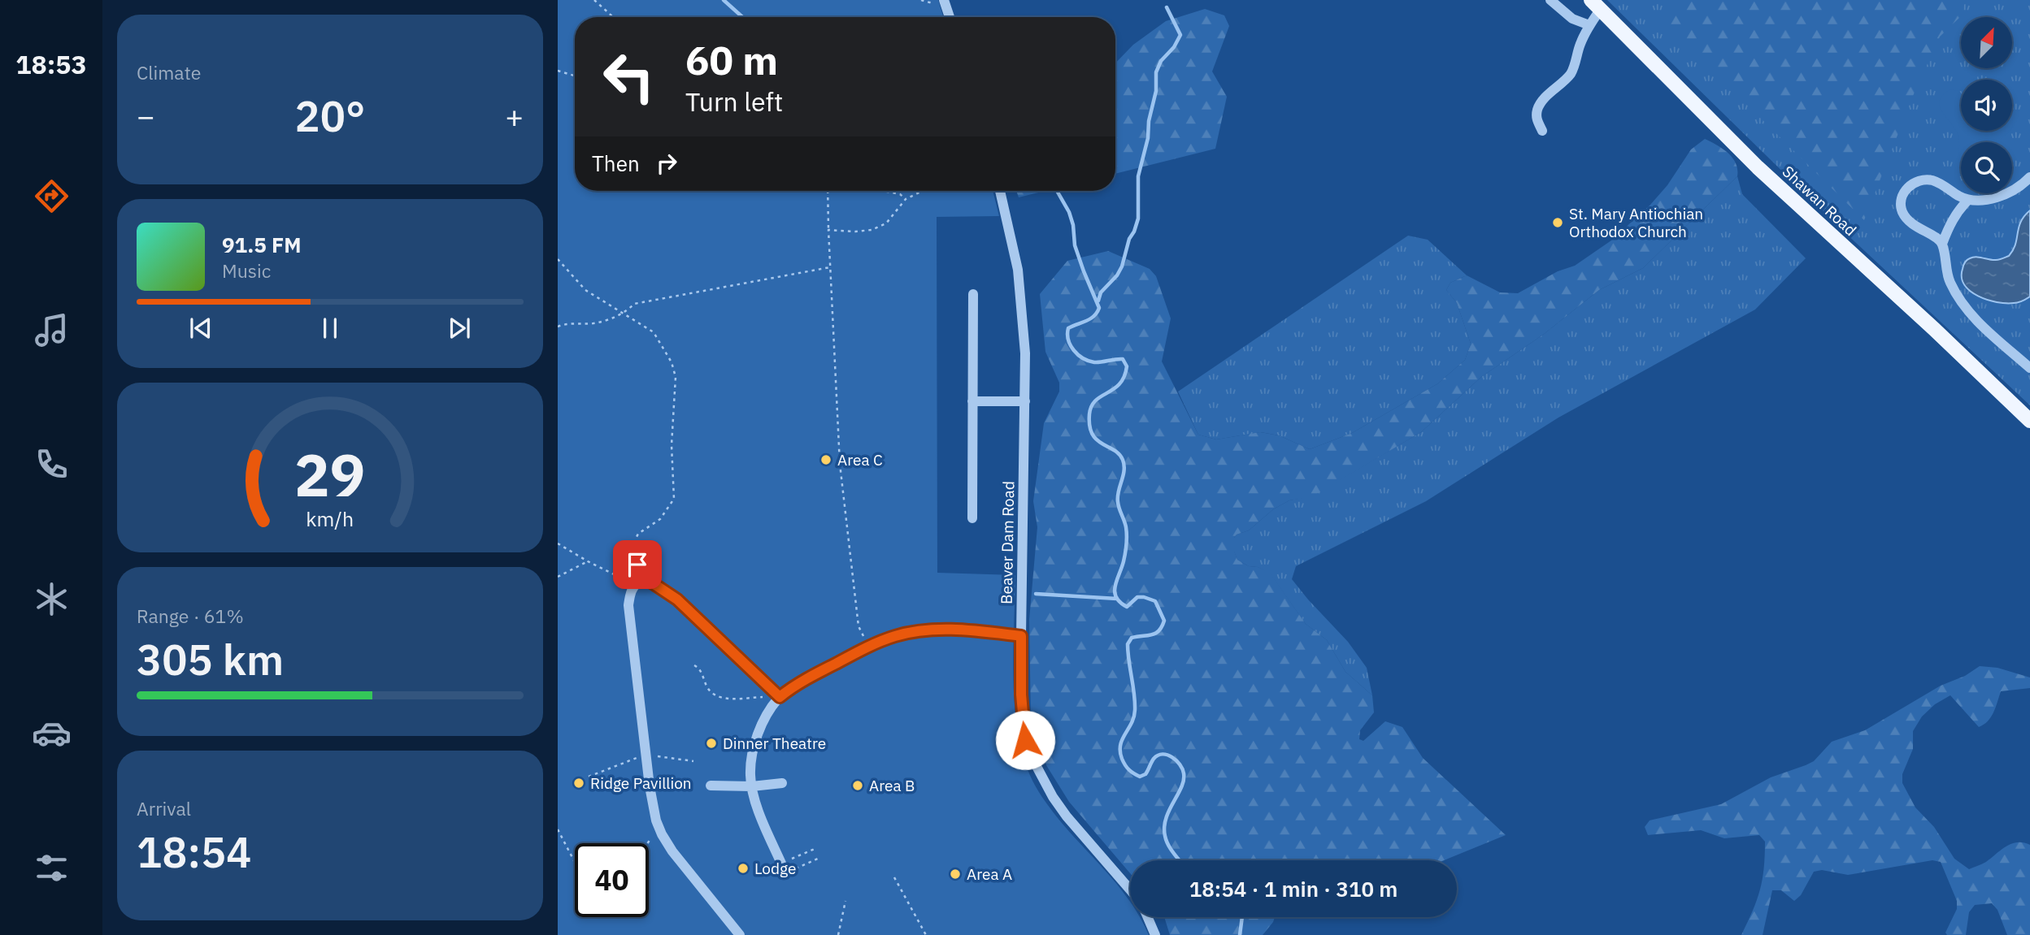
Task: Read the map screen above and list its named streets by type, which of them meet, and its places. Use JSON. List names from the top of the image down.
{
  "streets": {
    "main road": ["Shawan Road"],
    "street": ["Beaver Dam Road"]
  },
  "places": [
    "St. Mary Antiochian Orthodox Church",
    "Area C",
    "Dinner Theatre",
    "Ridge Pavillion",
    "Area B",
    "Lodge",
    "Area A"
  ],
  "north": "top right",
  "page": {
    "tabs": "18:53",
    "tile": [
      "Climate",
      ["Range · 61%", "305 km"],
      ["Arrival", "18:54"]
    ],
    "turn": ["60 m", "Turn left"],
    "heat": ["−", "20°", "+"],
    "then": "Then",
    "song": ["91.5 FM", "Music"],
    "limit": "40",
    "trip": "18:54 · 1 min · 310 m",
    "gauge": ["29", "km/h"]
  }
}
